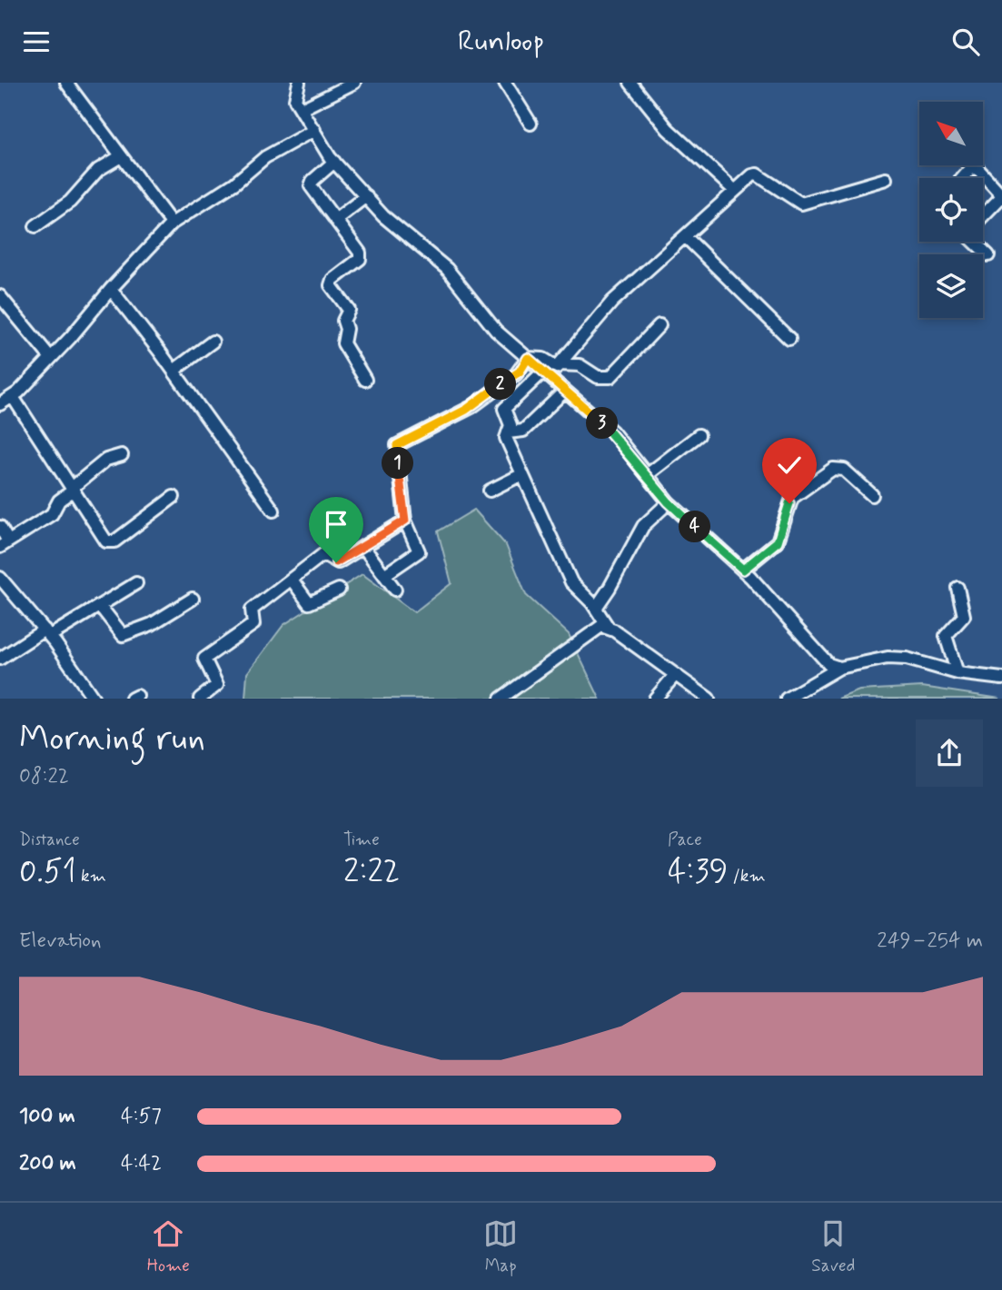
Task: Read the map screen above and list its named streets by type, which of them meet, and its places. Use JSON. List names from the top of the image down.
{
  "north": "top left",
  "page": {
    "header": "Runloop",
    "pins": [
      "2",
      "3",
      "1",
      "4"
    ],
    "heading": ["Morning run", "08:22"],
    "stats": [
      ["Distance", "0.51 km"],
      ["Time", "2:22"],
      ["Pace", "4:39 /km"]
    ],
    "chart": ["Elevation", "249–254 m"],
    "list": [
      {
        "name": "100 m",
        "note": "4:57"
      },
      {
        "name": "200 m",
        "note": "4:42"
      }
    ],
    "tabs": ["Home", "Map", "Saved"]
  }
}
